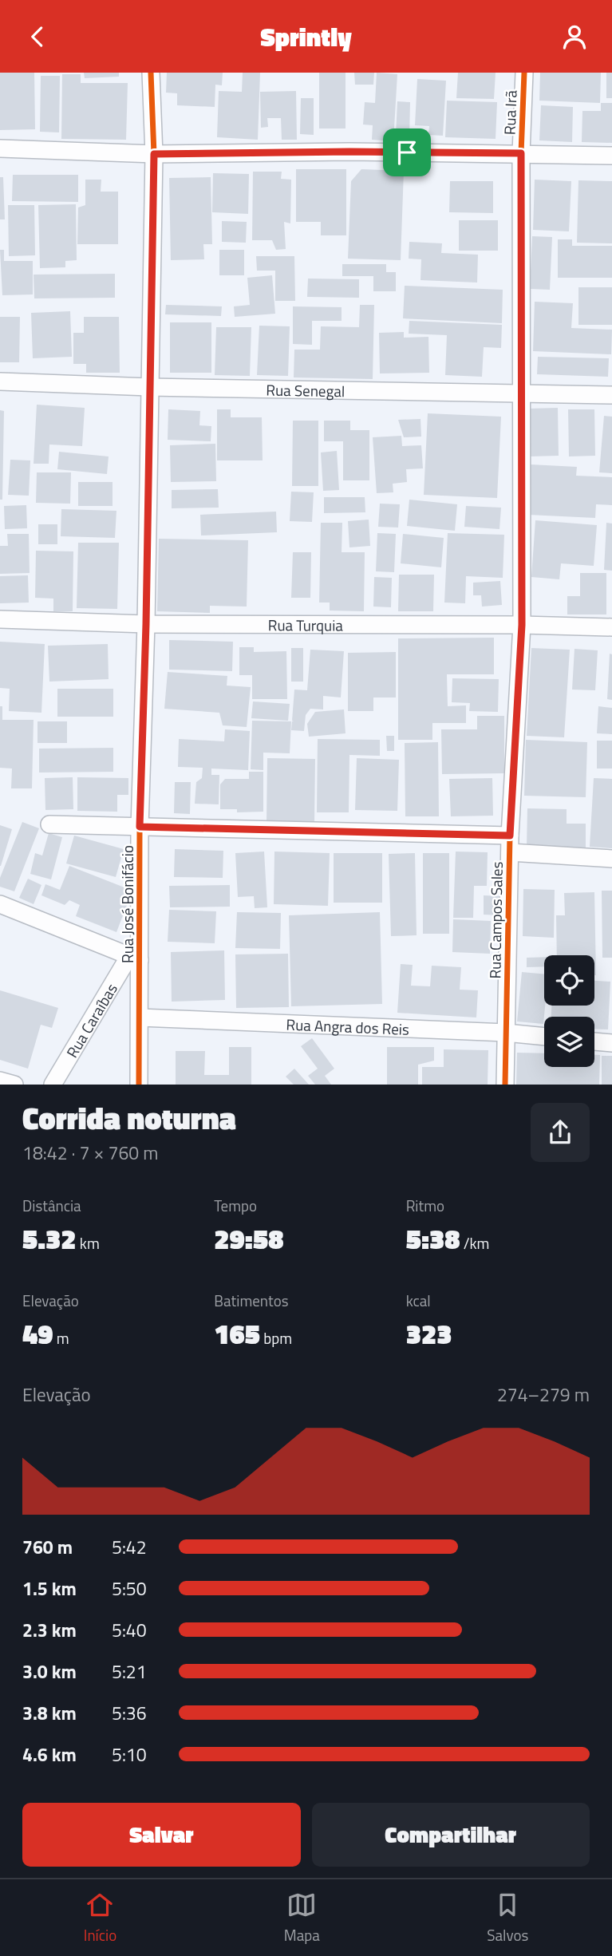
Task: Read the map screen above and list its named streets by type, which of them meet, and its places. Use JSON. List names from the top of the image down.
{
  "streets": {
    "street": [
      "Rua Irã",
      "Rua Senegal",
      "Rua Turquia",
      "Rua José Bonifácio",
      "Rua Campos Sales",
      "Rua Caraíbas",
      "Rua Angra dos Reis"
    ]
  },
  "crossings": [
    ["Rua Irã", "Rua Campos Sales"],
    ["Rua Senegal", "Rua José Bonifácio"],
    ["Rua Senegal", "Rua Campos Sales"],
    ["Rua Turquia", "Rua José Bonifácio"],
    ["Rua Turquia", "Rua Campos Sales"],
    ["Rua José Bonifácio", "Rua Caraíbas"],
    ["Rua José Bonifácio", "Rua Angra dos Reis"],
    ["Rua Campos Sales", "Rua Angra dos Reis"]
  ],
  "page": {
    "header": "Sprintly",
    "heading": ["Corrida noturna", "18:42 · 7 × 760 m"],
    "stats": [
      ["Distância", "5.32 km"],
      ["Tempo", "29:58"],
      ["Ritmo", "5:38 /km"],
      ["Elevação", "49 m"],
      ["Batimentos", "165 bpm"],
      ["kcal", "323"]
    ],
    "chart": ["Elevação", "274–279 m"],
    "list": [
      {
        "name": "760 m",
        "note": "5:42"
      },
      {
        "name": "1.5 km",
        "note": "5:50"
      },
      {
        "name": "2.3 km",
        "note": "5:40"
      },
      {
        "name": "3.0 km",
        "note": "5:21"
      },
      {
        "name": "3.8 km",
        "note": "5:36"
      },
      {
        "name": "4.6 km",
        "note": "5:10"
      }
    ],
    "buttons": ["Salvar", "Compartilhar"],
    "tabs": ["Início", "Mapa", "Salvos"]
  }
}
